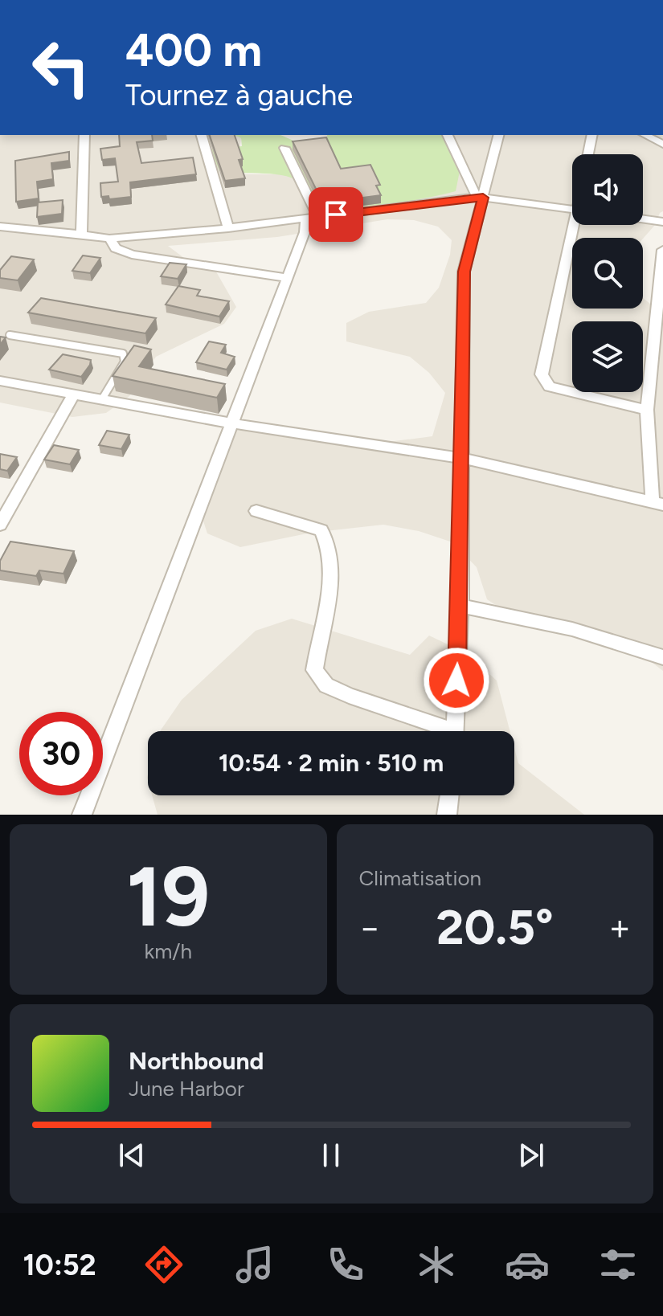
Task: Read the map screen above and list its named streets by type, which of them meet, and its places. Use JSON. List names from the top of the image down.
{
  "page": {
    "turn": ["400 m", "Tournez à gauche"],
    "limit": "30",
    "trip": "10:54 · 2 min · 510 m",
    "tile": [
      ["19", "km/h"],
      "Climatisation"
    ],
    "heat": ["−", "20.5°", "+"],
    "song": ["Northbound", "June Harbor"],
    "tabs": "10:52"
  }
}
